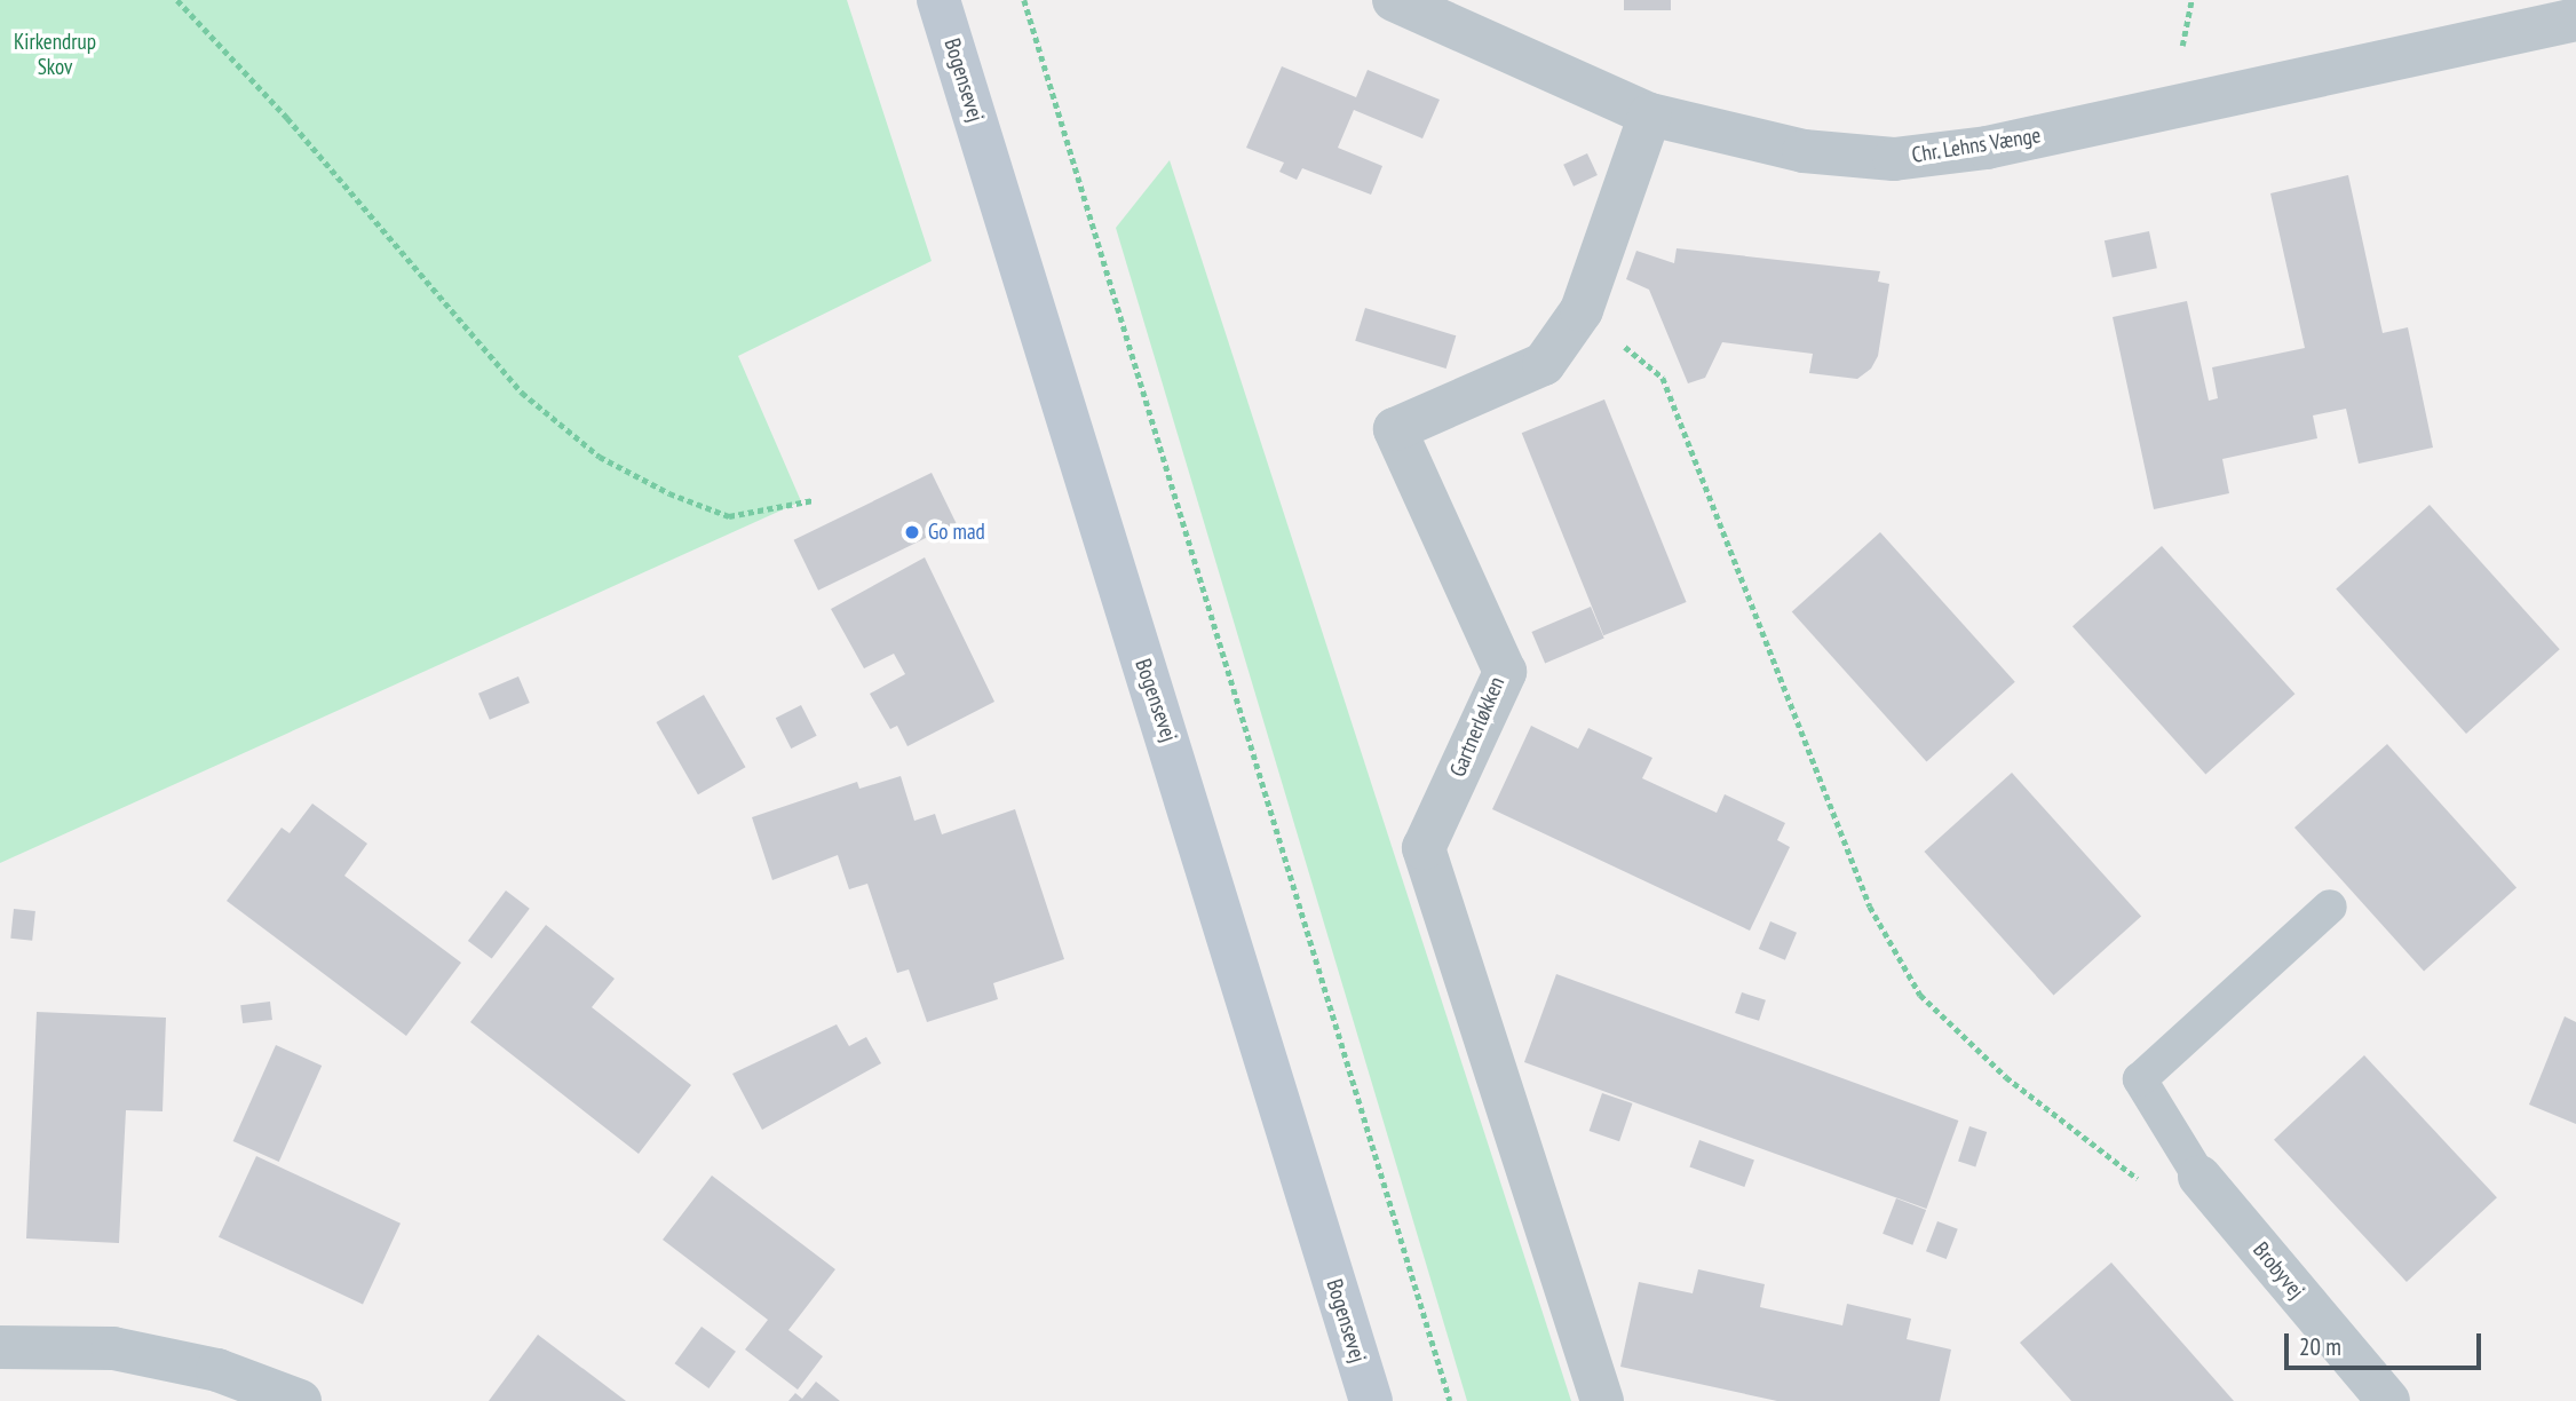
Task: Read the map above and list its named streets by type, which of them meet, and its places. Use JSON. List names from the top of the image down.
{
  "streets": {
    "main road": ["Bogensevej"],
    "street": ["Chr. Lehns Vænge", "Gartnerløkken", "Brobyvej"]
  },
  "crossings": [
    ["Chr. Lehns Vænge", "Gartnerløkken"]
  ],
  "parks": ["Kirkendrup Skov"],
  "places": ["Go mad"],
  "scale_bar": "20 m"
}
